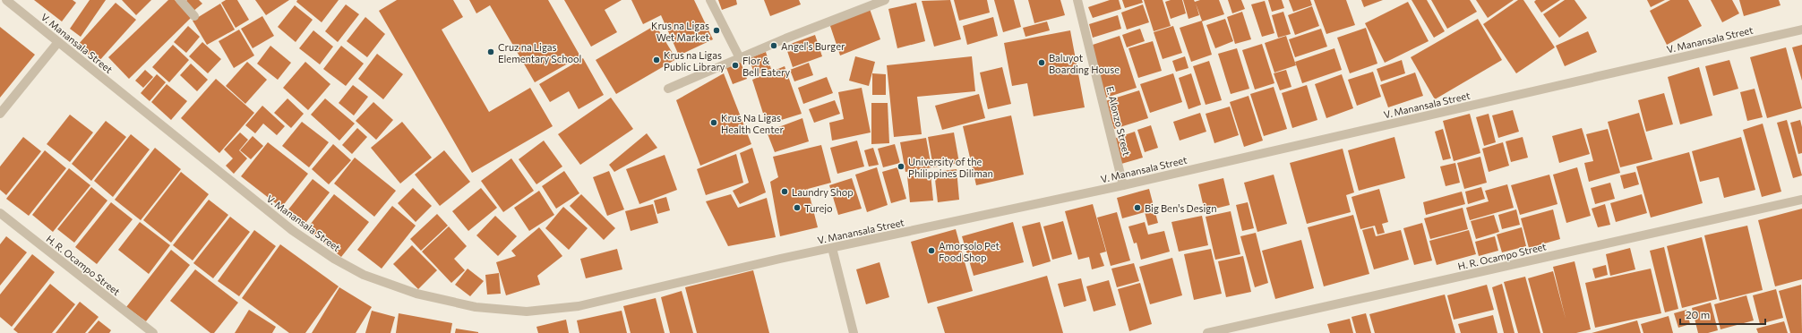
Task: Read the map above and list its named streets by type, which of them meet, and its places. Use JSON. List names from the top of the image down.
{
  "streets": {
    "street": ["V. Manansala Street", "E. Alonzo Street", "H. R. Ocampo Street"]
  },
  "crossings": [
    ["V. Manansala Street", "E. Alonzo Street"]
  ],
  "places": [
    "Krus na Ligas Wet Market",
    "Angel's Burger",
    "Cruz na Ligas Elementary School",
    "Krus na Ligas Public Library",
    "Baluyot Boarding House",
    "Flor & Bell Eatery",
    "Krus Na Ligas Health Center",
    "University of the Philippines Diliman",
    "Laundry Shop",
    "Turejo",
    "Big Ben's Design",
    "Amorsolo Pet Food Shop"
  ],
  "scale_bar": "20 m"
}
